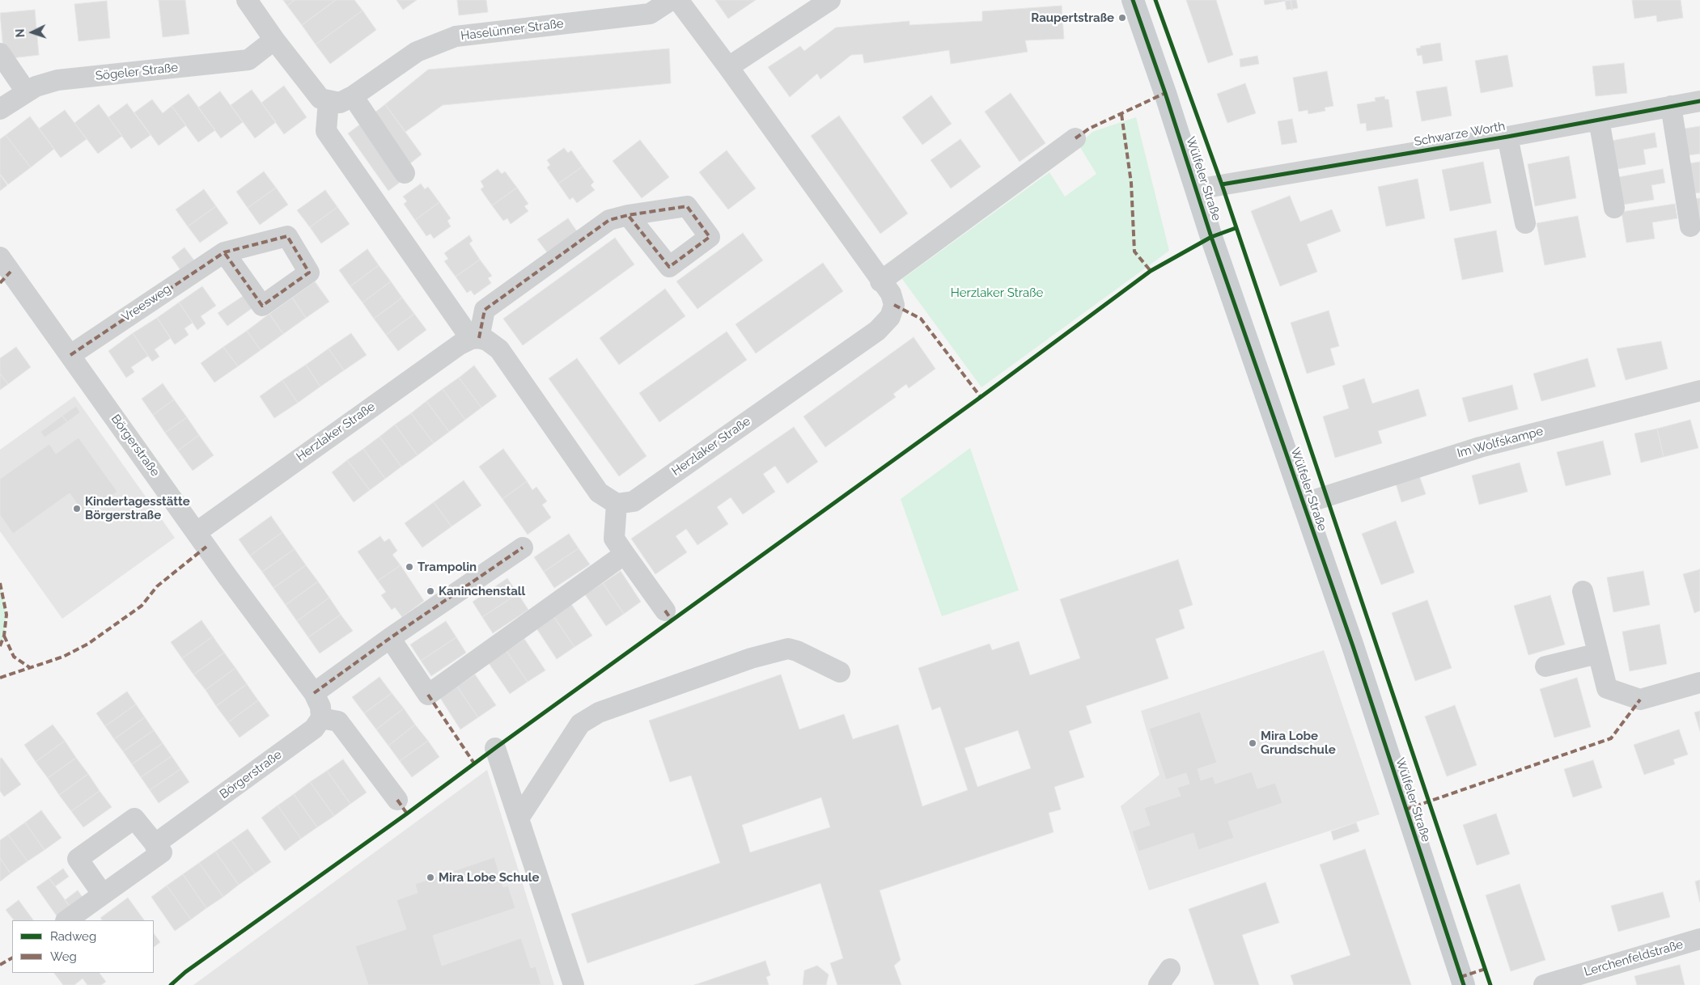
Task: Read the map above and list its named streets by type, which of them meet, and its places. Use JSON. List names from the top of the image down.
{
  "streets": {
    "main road": ["Wülfeler Straße"],
    "street": [
      "Haselünner Straße",
      "Sögeler Straße",
      "Schwarze Worth",
      "Vreesweg",
      "Herzlaker Straße",
      "Im Wolfskampe",
      "Börgerstraße",
      "Lerchenfeldstraße"
    ]
  },
  "crossings": [
    ["Schwarze Worth", "Wülfeler Straße"],
    ["Wülfeler Straße", "Im Wolfskampe"],
    ["Vreesweg", "Börgerstraße"],
    ["Herzlaker Straße", "Börgerstraße"]
  ],
  "parks": ["Herzlaker Straße"],
  "places": [
    "Raupertstraße",
    "Kindertagesstätte Börgerstraße",
    "Trampolin",
    "Kaninchenstall",
    "Mira Lobe Grundschule",
    "Mira Lobe Schule"
  ],
  "legend": ["Radweg", "Weg"],
  "north": "left"
}
